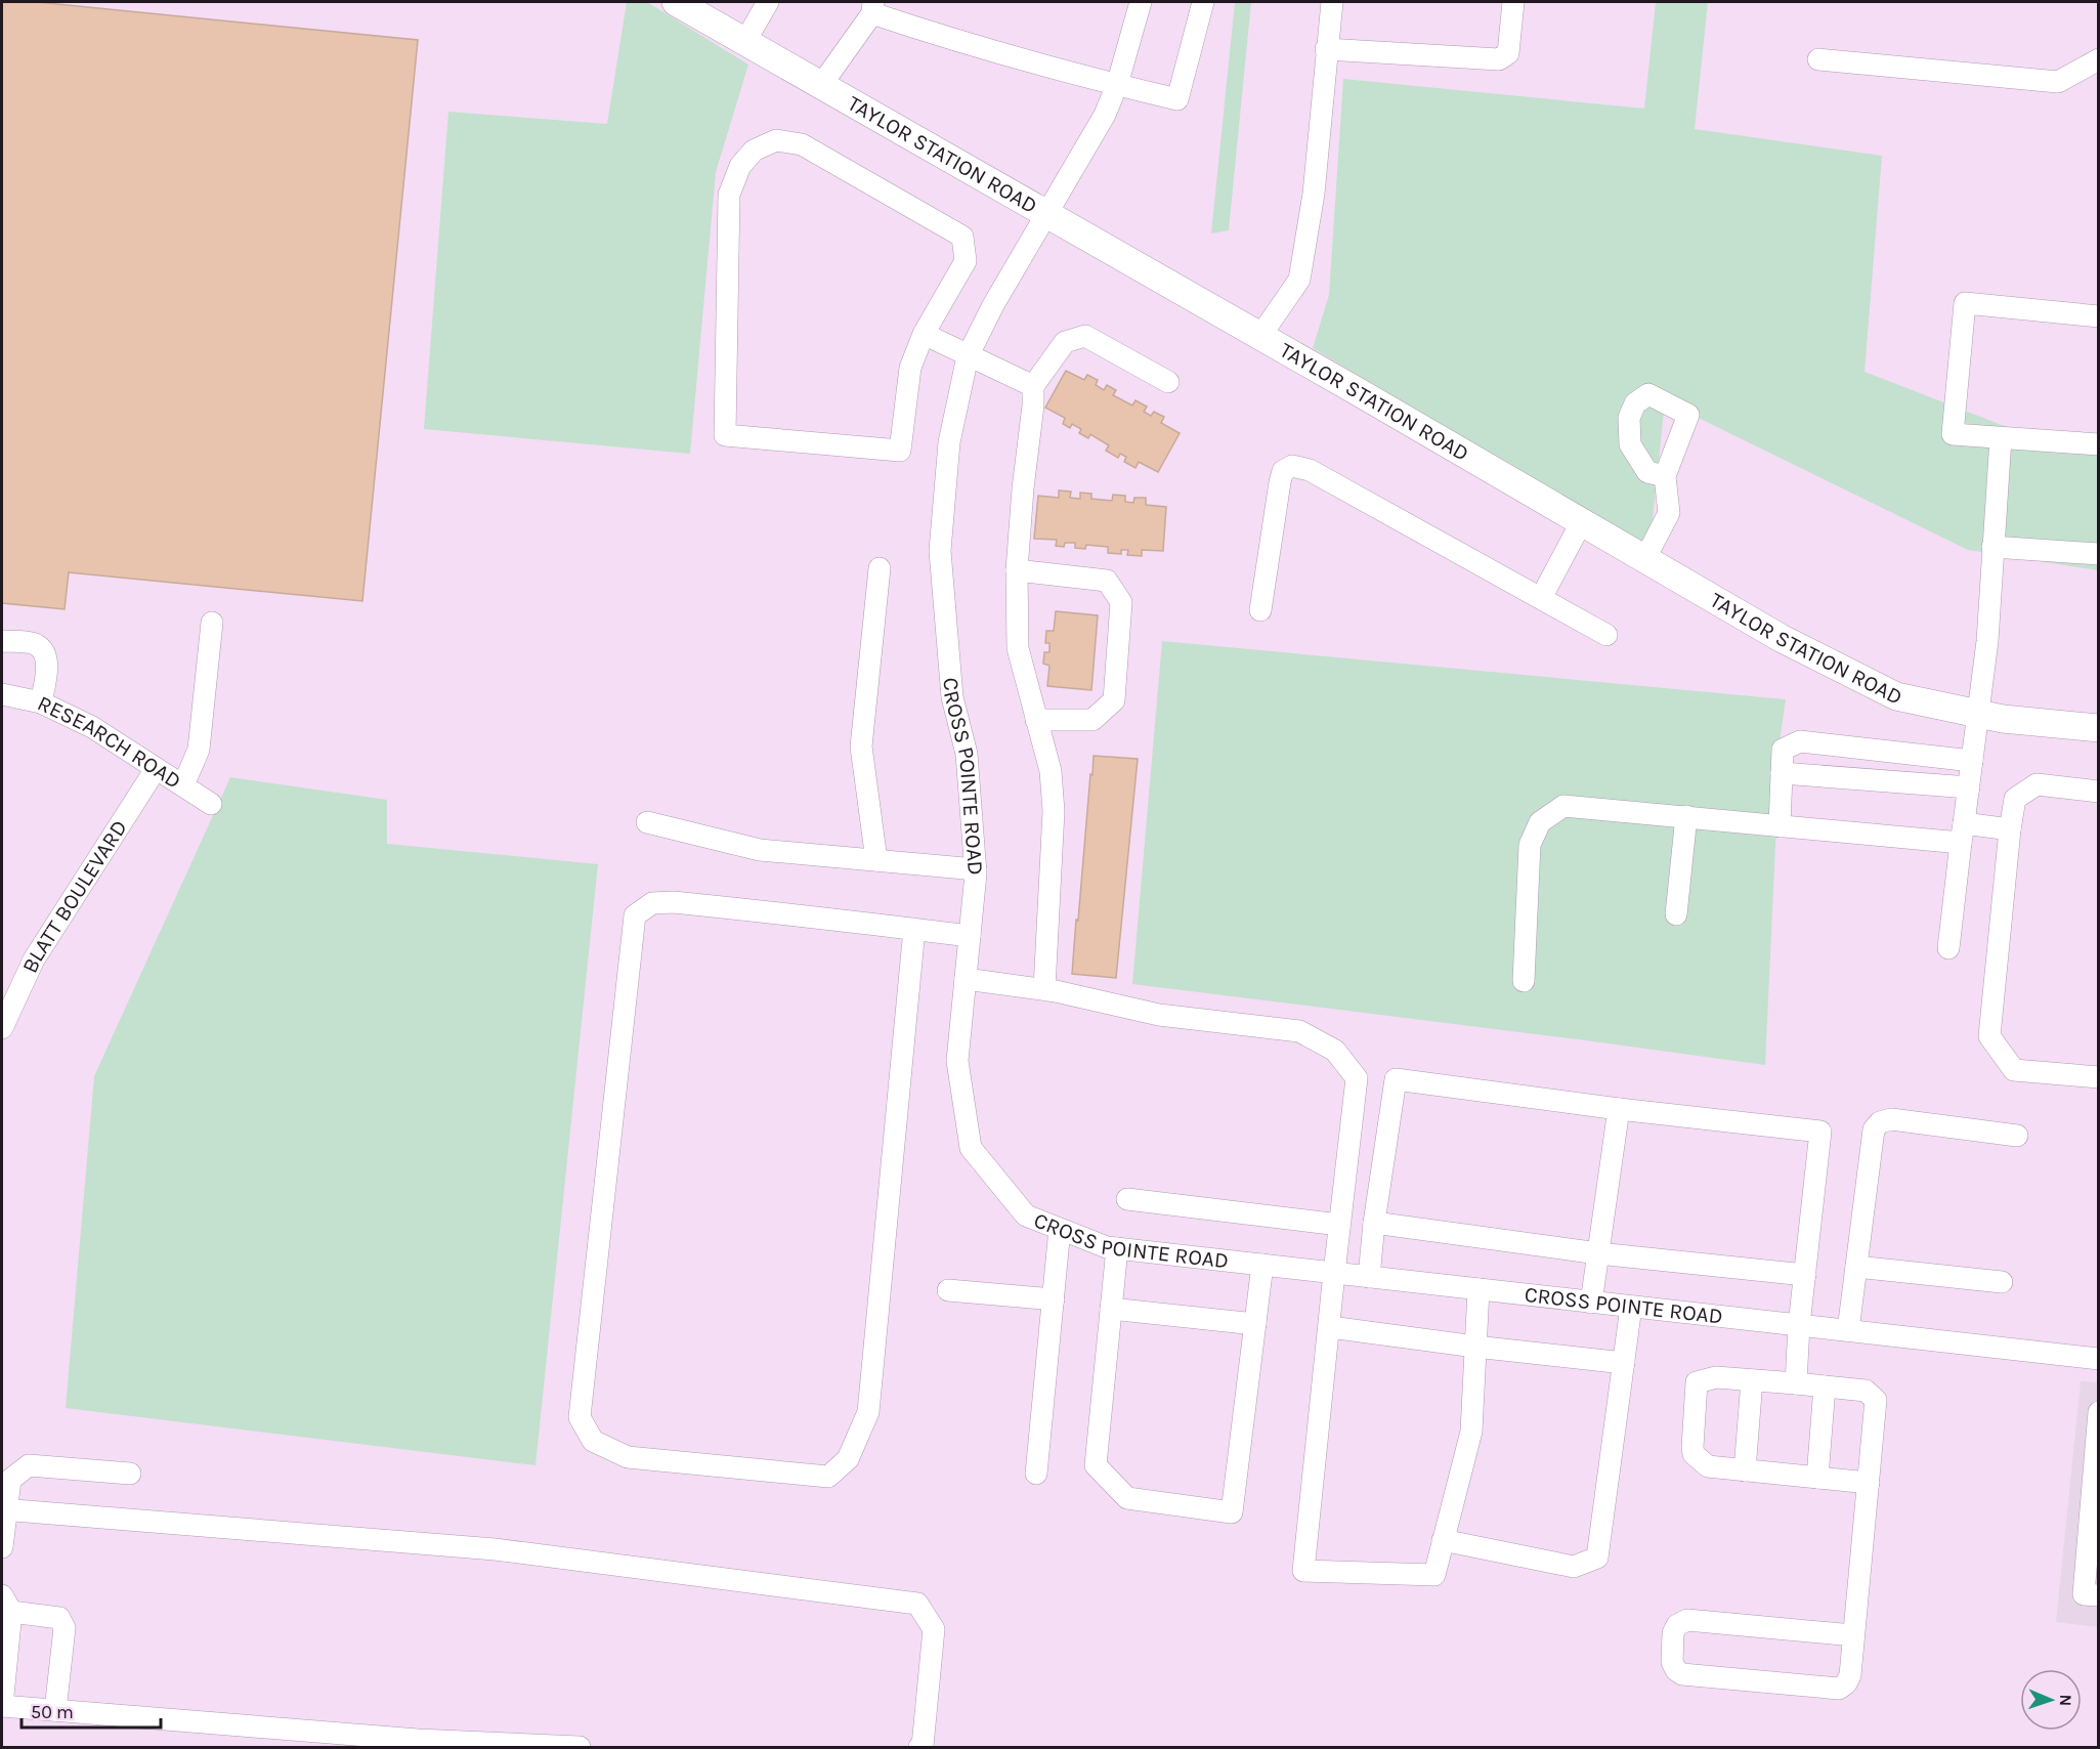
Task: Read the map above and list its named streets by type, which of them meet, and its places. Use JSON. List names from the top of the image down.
{
  "streets": {
    "main road": ["TAYLOR STATION ROAD"],
    "street": ["RESEARCH ROAD", "CROSS POINTE ROAD", "BLATT BOULEVARD"]
  },
  "crossings": [
    ["TAYLOR STATION ROAD", "CROSS POINTE ROAD"],
    ["RESEARCH ROAD", "BLATT BOULEVARD"]
  ],
  "scale_bar": "50 m",
  "north": "right"
}
